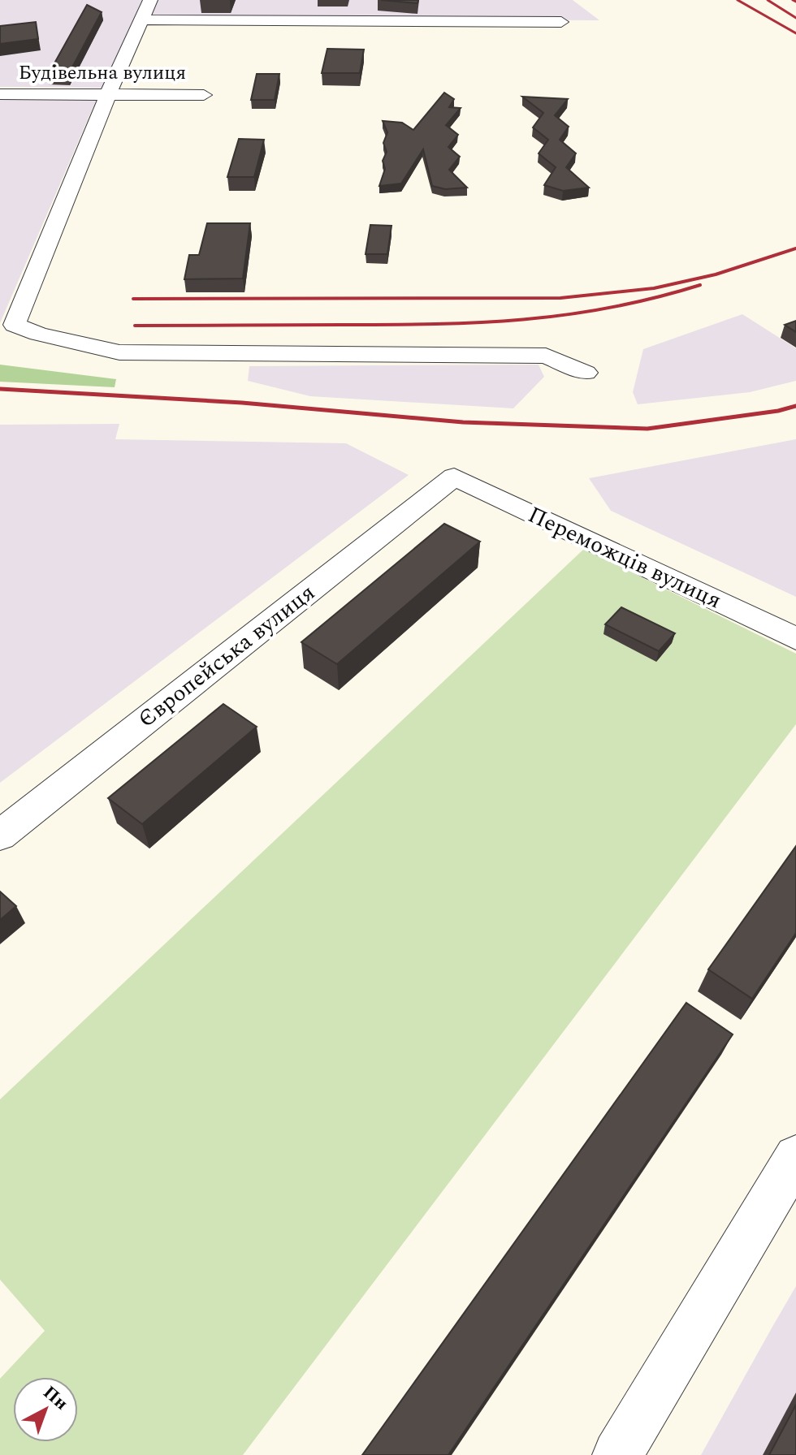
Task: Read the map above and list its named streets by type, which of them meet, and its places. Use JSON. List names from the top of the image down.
{
  "streets": {
    "street": ["Будівельна вулиця", "Переможців вулиця", "Європейська вулиця"]
  },
  "crossings": [
    ["Переможців вулиця", "Європейська вулиця"]
  ],
  "north": "top right"
}
